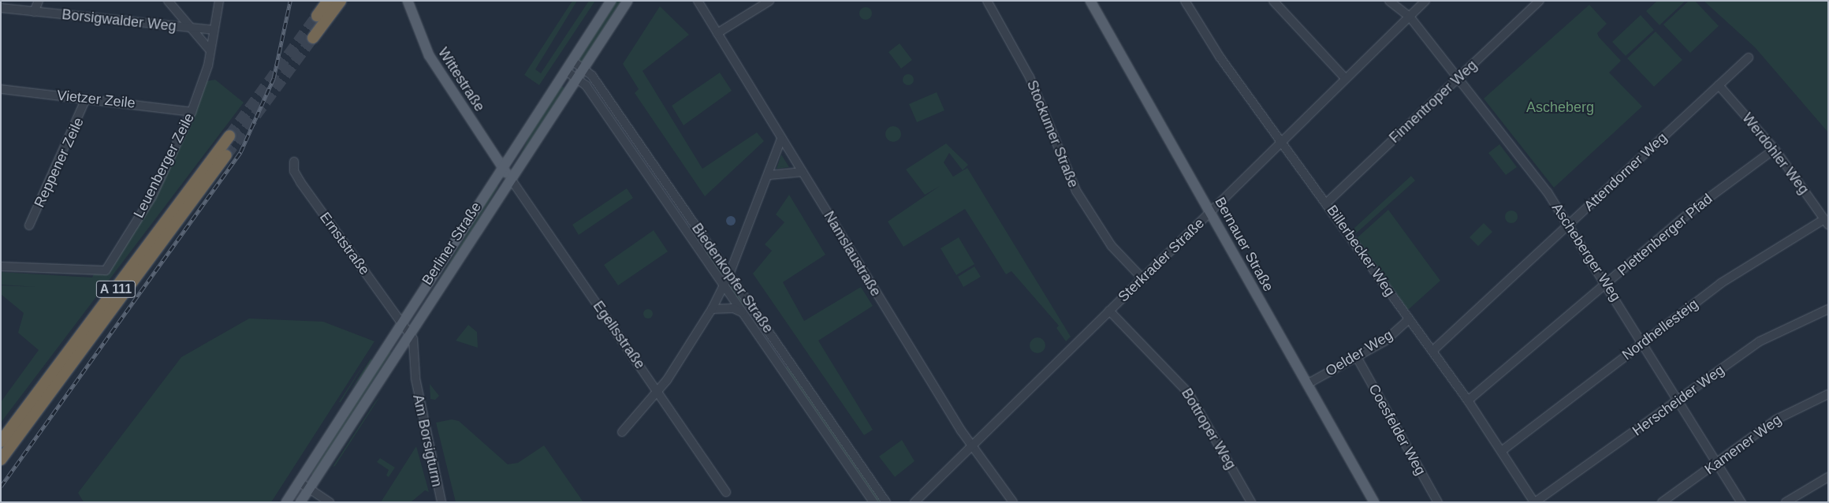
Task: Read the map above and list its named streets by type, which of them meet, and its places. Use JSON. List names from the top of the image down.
{
  "streets": {
    "highway": ["A 111"],
    "main road": ["Wittestraße", "Berliner Straße", "Bernauer Straße"],
    "street": [
      "Borsigwalder Weg",
      "Vietzer Zeile",
      "Finnentroper Weg",
      "Stockumer Straße",
      "Werdohler Weg",
      "Reppener Zeile",
      "Leuenberger Zeile",
      "Attendorner Weg",
      "Plettenberger Pfad",
      "Ernststraße",
      "Billerbecker Weg",
      "Ascheberger Weg",
      "Namslaustraße",
      "Sterkrader Straße",
      "Biedenkopfer Straße",
      "Nordhellesteig",
      "Egellsstraße",
      "Oelder Weg",
      "Herscheider Weg",
      "Bottroper Weg",
      "Coesfelder Weg",
      "Am Borsigturm",
      "Kamener Weg"
    ]
  },
  "crossings": [
    ["Borsigwalder Weg", "Leuenberger Zeile"],
    ["Wittestraße", "Berliner Straße"],
    ["Wittestraße", "Egellsstraße"],
    ["Vietzer Zeile", "Reppener Zeile"],
    ["Vietzer Zeile", "Leuenberger Zeile"],
    ["Finnentroper Weg", "Billerbecker Weg"],
    ["Finnentroper Weg", "Ascheberger Weg"],
    ["Stockumer Straße", "Sterkrader Straße"],
    ["Werdohler Weg", "Attendorner Weg"],
    ["Werdohler Weg", "Plettenberger Pfad"],
    ["Werdohler Weg", "Nordhellesteig"],
    ["Attendorner Weg", "Billerbecker Weg"],
    ["Attendorner Weg", "Ascheberger Weg"],
    ["Plettenberger Pfad", "Billerbecker Weg"],
    ["Plettenberger Pfad", "Ascheberger Weg"],
    ["Ernststraße", "Berliner Straße"],
    ["Ernststraße", "Am Borsigturm"],
    ["Berliner Straße", "Biedenkopfer Straße"],
    ["Berliner Straße", "Egellsstraße"],
    ["Berliner Straße", "Am Borsigturm"],
    ["Bernauer Straße", "Sterkrader Straße"],
    ["Bernauer Straße", "Oelder Weg"],
    ["Billerbecker Weg", "Sterkrader Straße"],
    ["Billerbecker Weg", "Nordhellesteig"],
    ["Billerbecker Weg", "Oelder Weg"],
    ["Billerbecker Weg", "Herscheider Weg"],
    ["Ascheberger Weg", "Sterkrader Straße"],
    ["Ascheberger Weg", "Nordhellesteig"],
    ["Ascheberger Weg", "Herscheider Weg"],
    ["Ascheberger Weg", "Kamener Weg"],
    ["Namslaustraße", "Sterkrader Straße"],
    ["Sterkrader Straße", "Bottroper Weg"],
    ["Oelder Weg", "Coesfelder Weg"]
  ],
  "parks": ["Ascheberg"]
}
